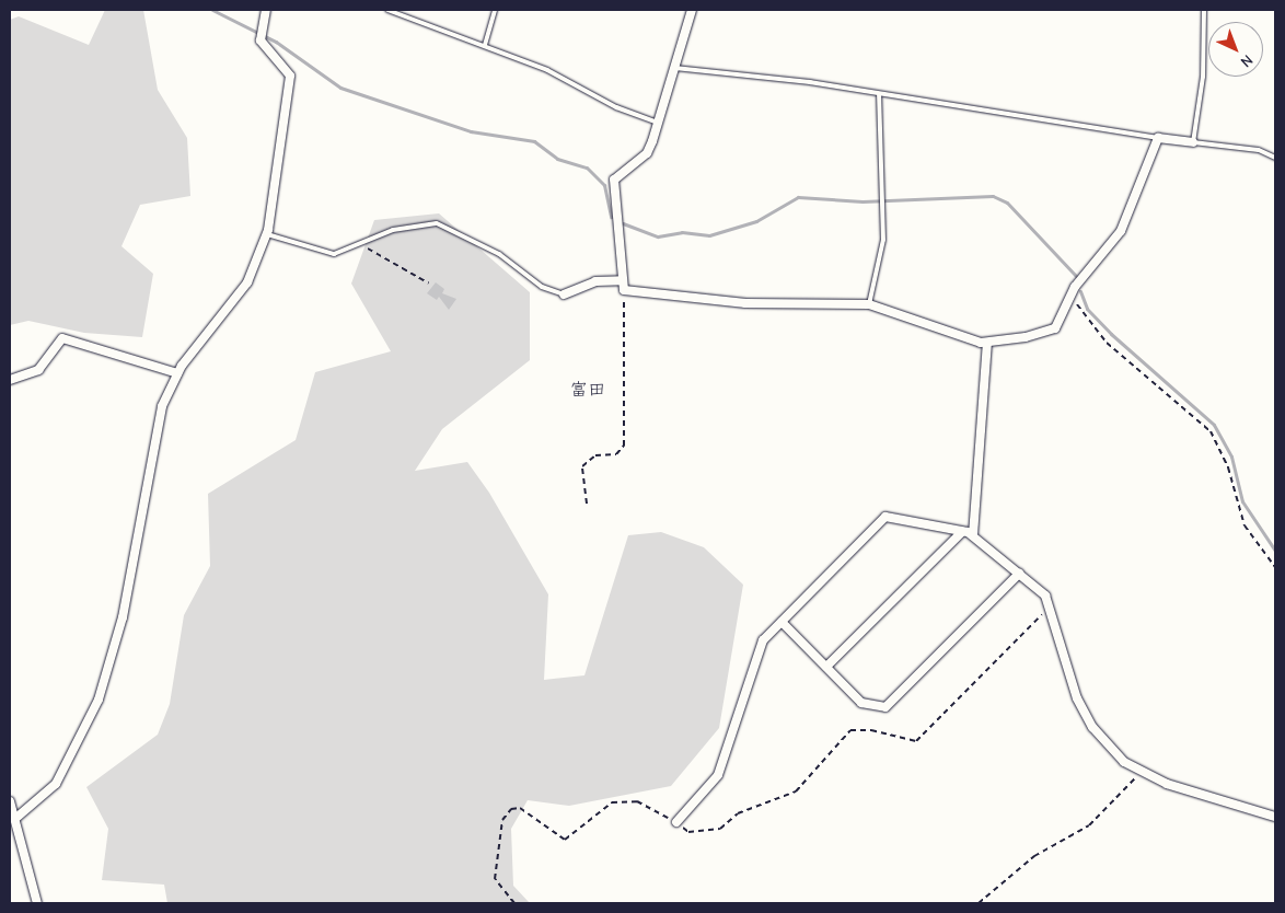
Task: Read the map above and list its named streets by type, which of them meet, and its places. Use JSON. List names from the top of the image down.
{
  "districts": ["富田"],
  "north": "bottom right"
}
